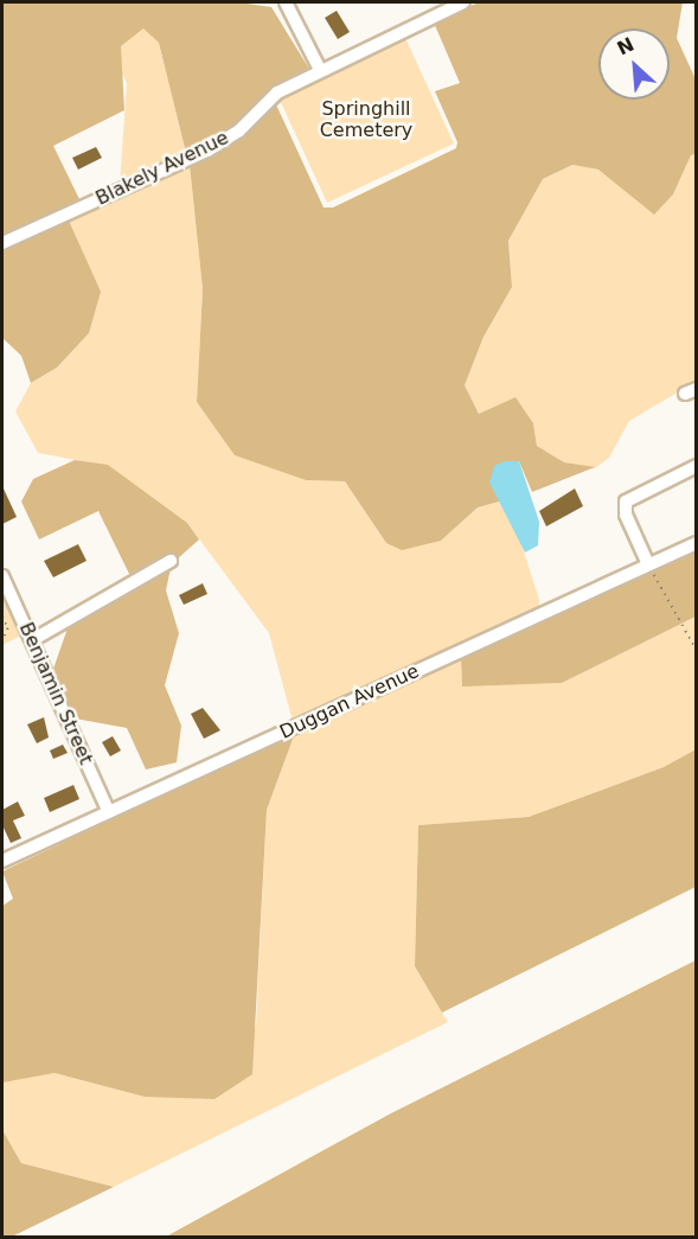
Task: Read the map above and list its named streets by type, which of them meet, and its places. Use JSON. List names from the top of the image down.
{
  "streets": {
    "street": ["Blakely Avenue", "Benjamin Street", "Duggan Avenue"]
  },
  "crossings": [
    ["Benjamin Street", "Duggan Avenue"]
  ],
  "parks": ["Springhill Cemetery"],
  "north": "top left"
}
